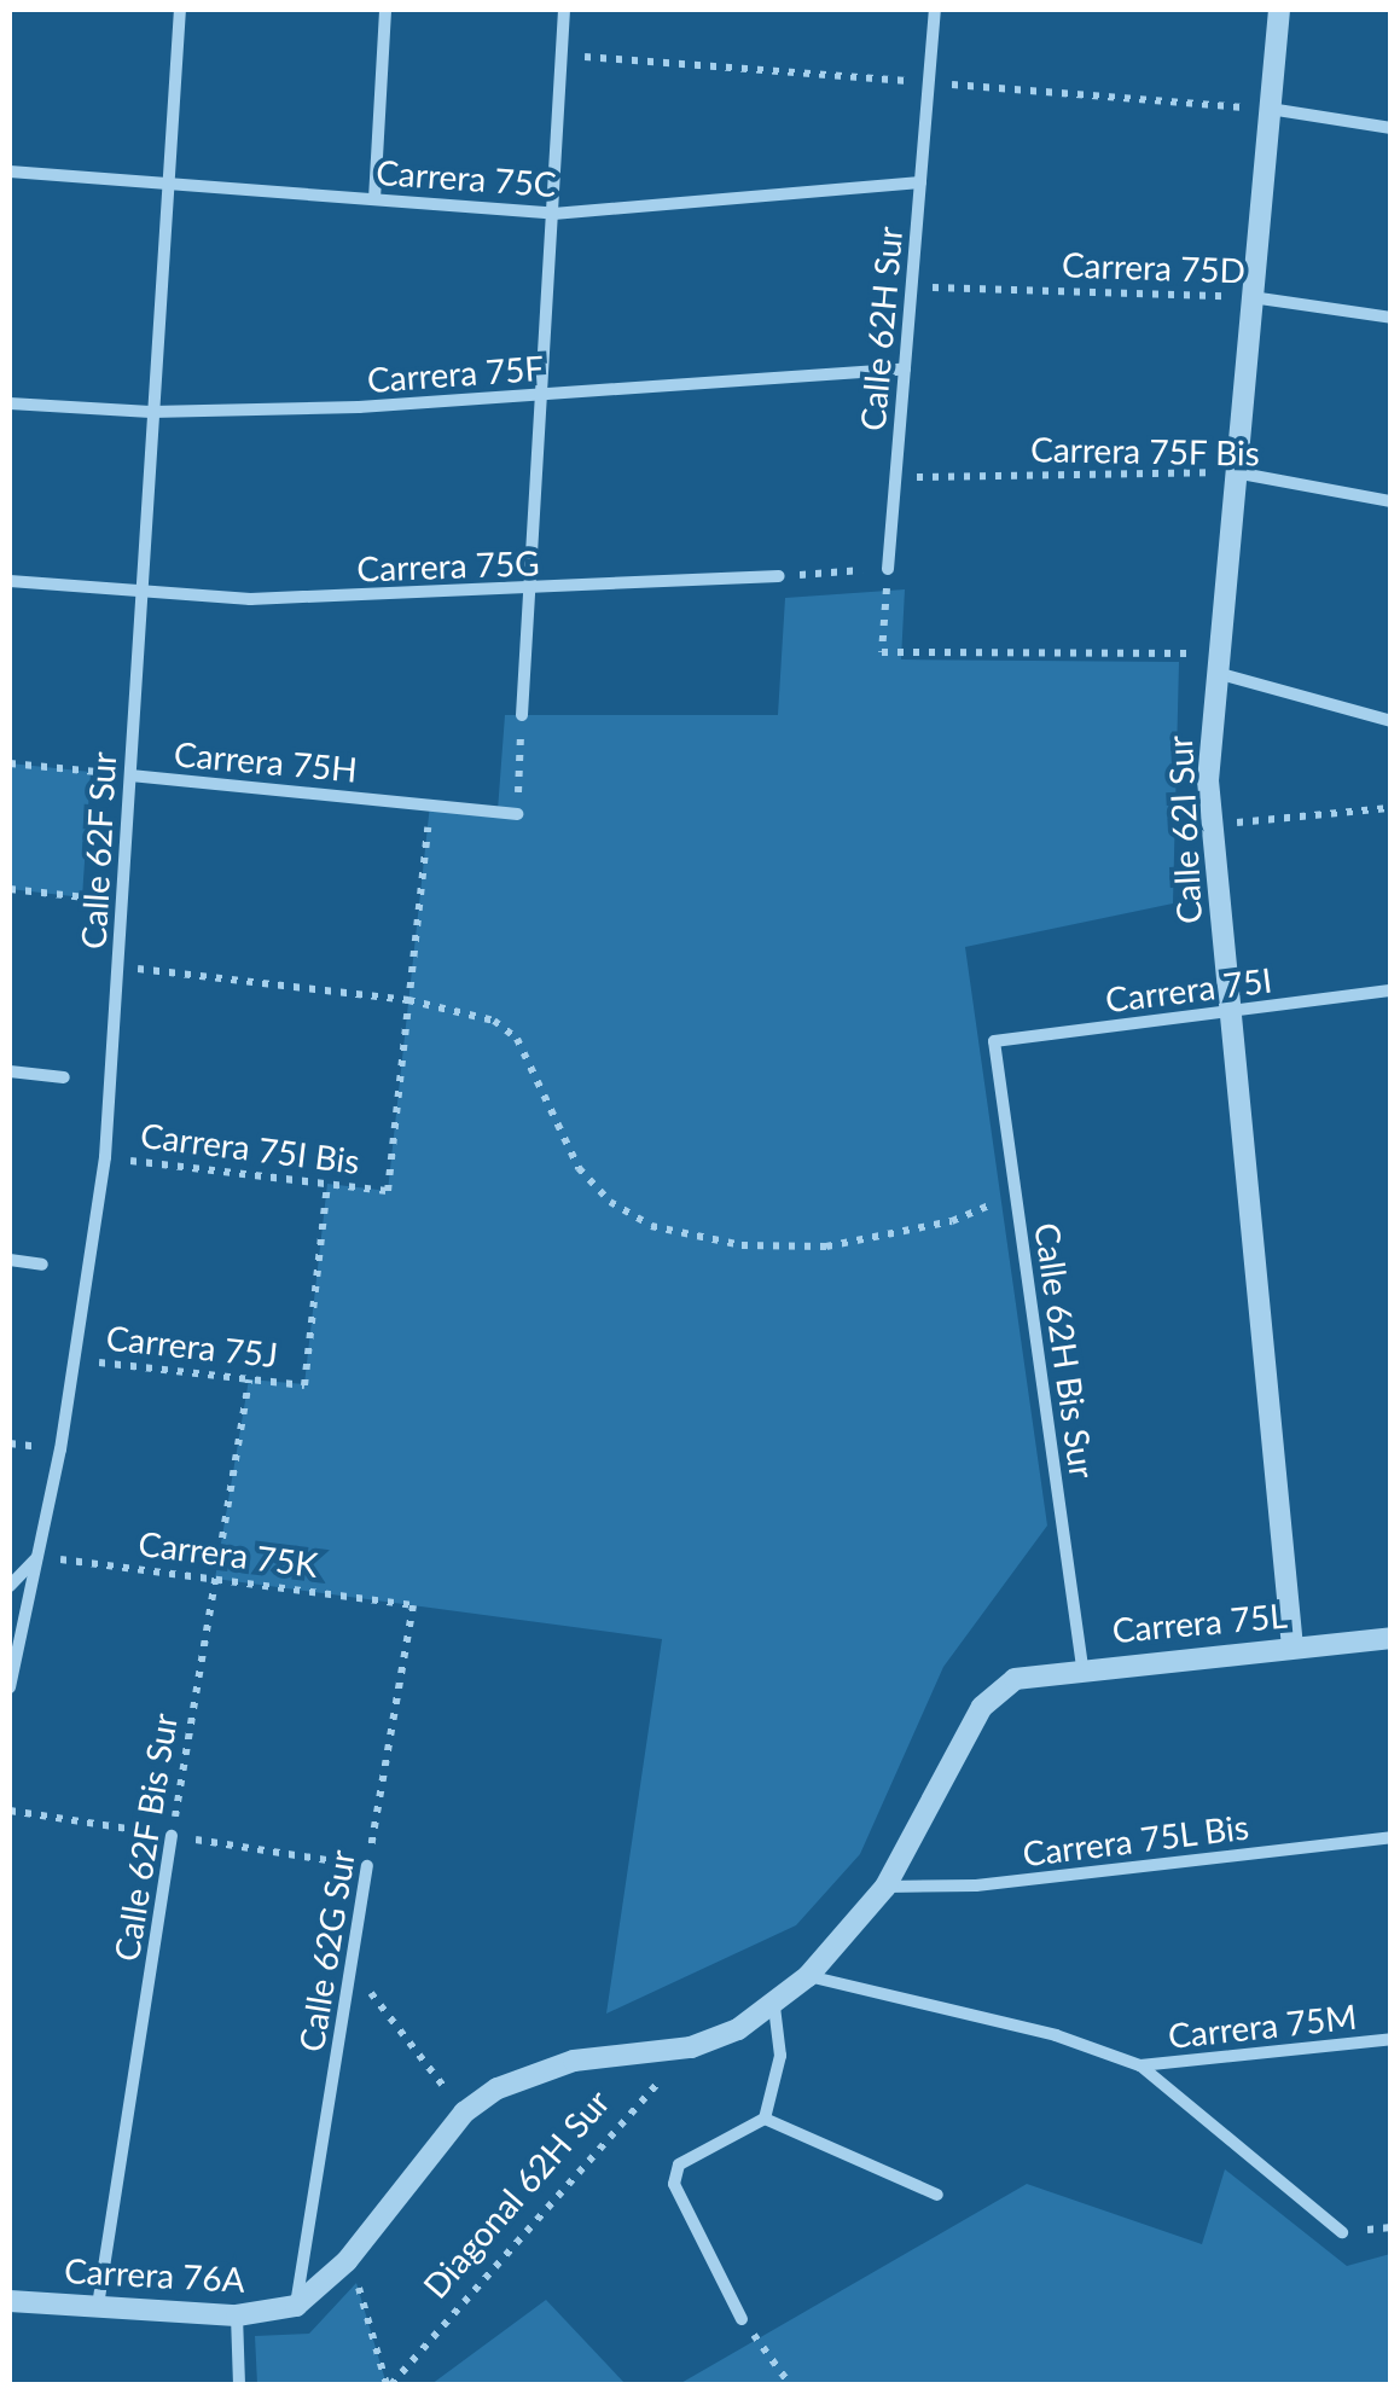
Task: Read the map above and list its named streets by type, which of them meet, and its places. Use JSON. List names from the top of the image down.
{
  "streets": {
    "street": [
      "Carrera 75C",
      "Carrera 75D",
      "Calle 62H Sur",
      "Carrera 75F",
      "Carrera 75F Bis",
      "Carrera 75G",
      "Carrera 75H",
      "Calle 62I Sur",
      "Calle 62F Sur",
      "Carrera 75I",
      "Calle 62H Bis Sur",
      "Carrera 75L",
      "Calle 62F Bis Sur",
      "Carrera 75L Bis",
      "Calle 62G Sur",
      "Carrera 75M",
      "Carrera 76A"
    ],
    "path": [
      "Carrera 75I Bis",
      "Carrera 75J",
      "Carrera 75K",
      "Diagonal 62H Sur"
    ]
  },
  "crossings": [
    ["Carrera 75C", "Calle 62H Sur"],
    ["Carrera 75C", "Calle 62F Sur"],
    ["Carrera 75D", "Calle 62H Sur"],
    ["Carrera 75D", "Calle 62I Sur"],
    ["Calle 62H Sur", "Carrera 75F"],
    ["Calle 62H Sur", "Carrera 75F Bis"],
    ["Carrera 75F", "Calle 62F Sur"],
    ["Carrera 75F Bis", "Calle 62I Sur"],
    ["Carrera 75G", "Calle 62F Sur"],
    ["Carrera 75H", "Calle 62F Sur"],
    ["Calle 62I Sur", "Carrera 75I"],
    ["Calle 62I Sur", "Carrera 75L"],
    ["Calle 62F Sur", "Carrera 75I Bis"],
    ["Calle 62F Sur", "Carrera 75J"],
    ["Calle 62F Sur", "Carrera 75K"],
    ["Carrera 75I", "Calle 62H Bis Sur"],
    ["Carrera 75I Bis", "Carrera 75J"],
    ["Carrera 75J", "Calle 62F Bis Sur"],
    ["Calle 62H Bis Sur", "Carrera 75L"],
    ["Carrera 75K", "Calle 62F Bis Sur"],
    ["Carrera 75K", "Calle 62G Sur"],
    ["Carrera 75L", "Carrera 75L Bis"],
    ["Calle 62F Bis Sur", "Carrera 76A"],
    ["Calle 62G Sur", "Carrera 76A"]
  ]
}
